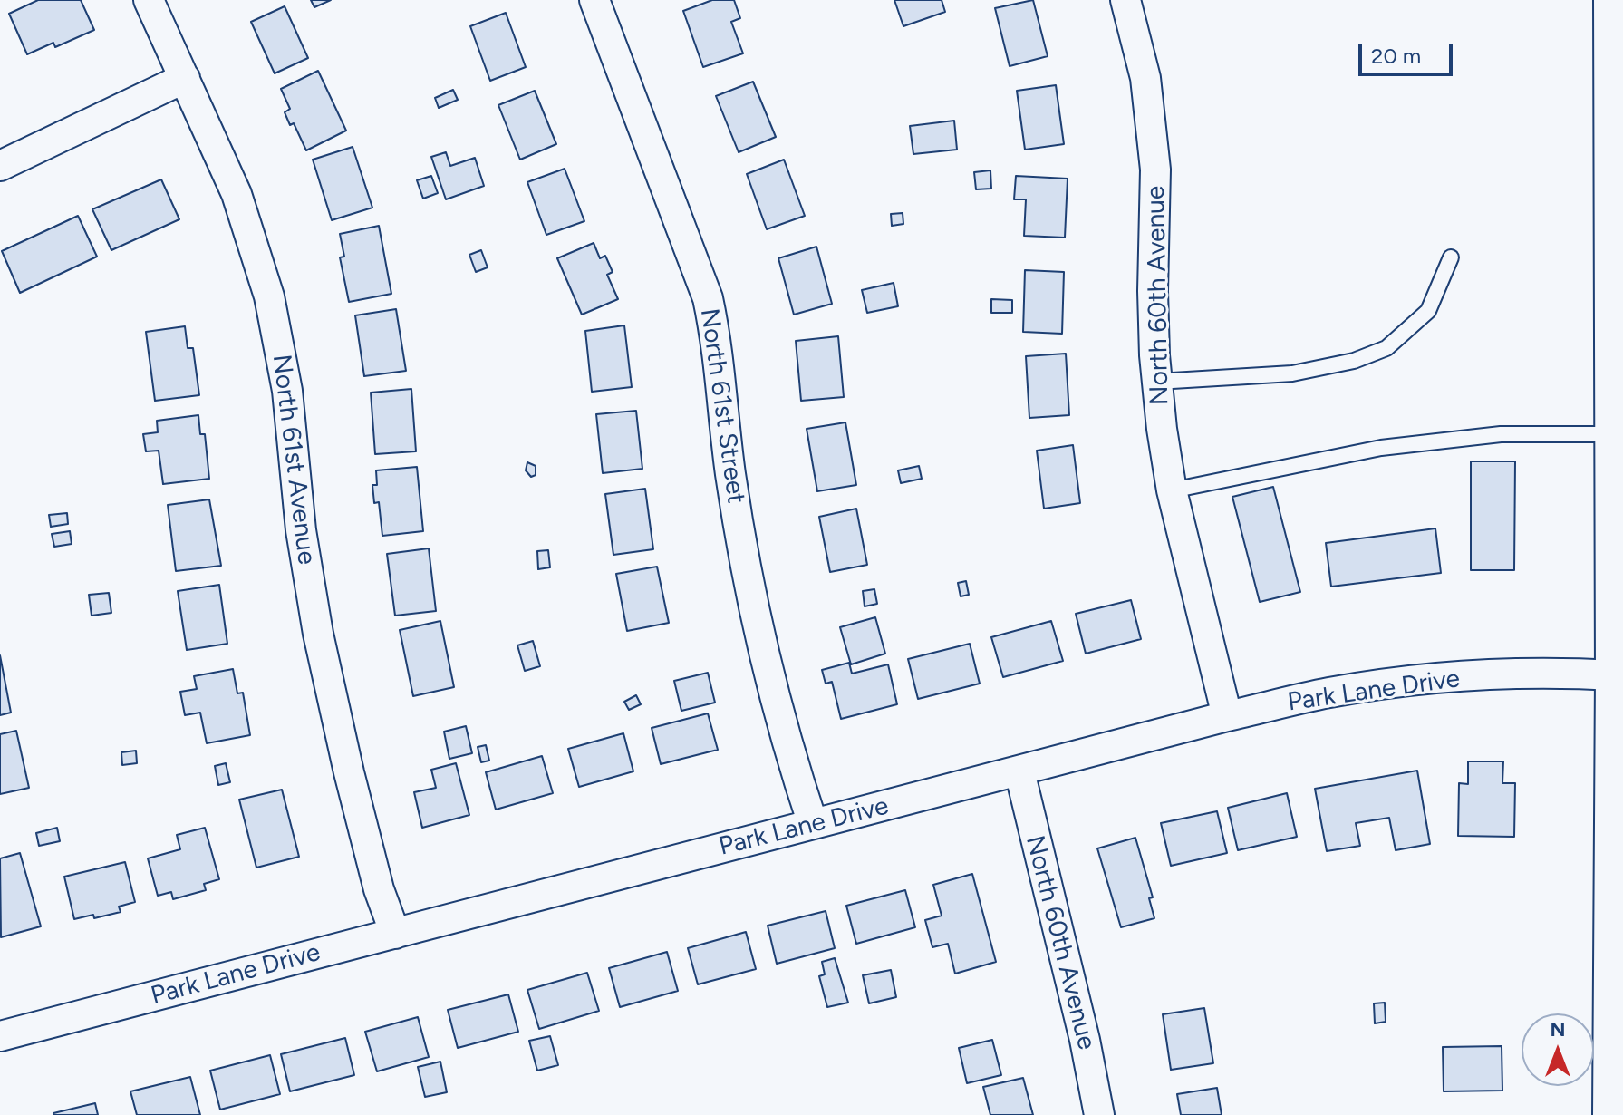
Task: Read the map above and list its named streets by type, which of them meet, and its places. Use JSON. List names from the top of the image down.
{
  "streets": {
    "street": [
      "North 60th Avenue",
      "North 61st Street",
      "North 61st Avenue",
      "Park Lane Drive"
    ]
  },
  "crossings": [
    ["North 60th Avenue", "Park Lane Drive"],
    ["North 61st Street", "Park Lane Drive"],
    ["North 61st Avenue", "Park Lane Drive"]
  ],
  "scale_bar": "20 m",
  "north": "top"
}
